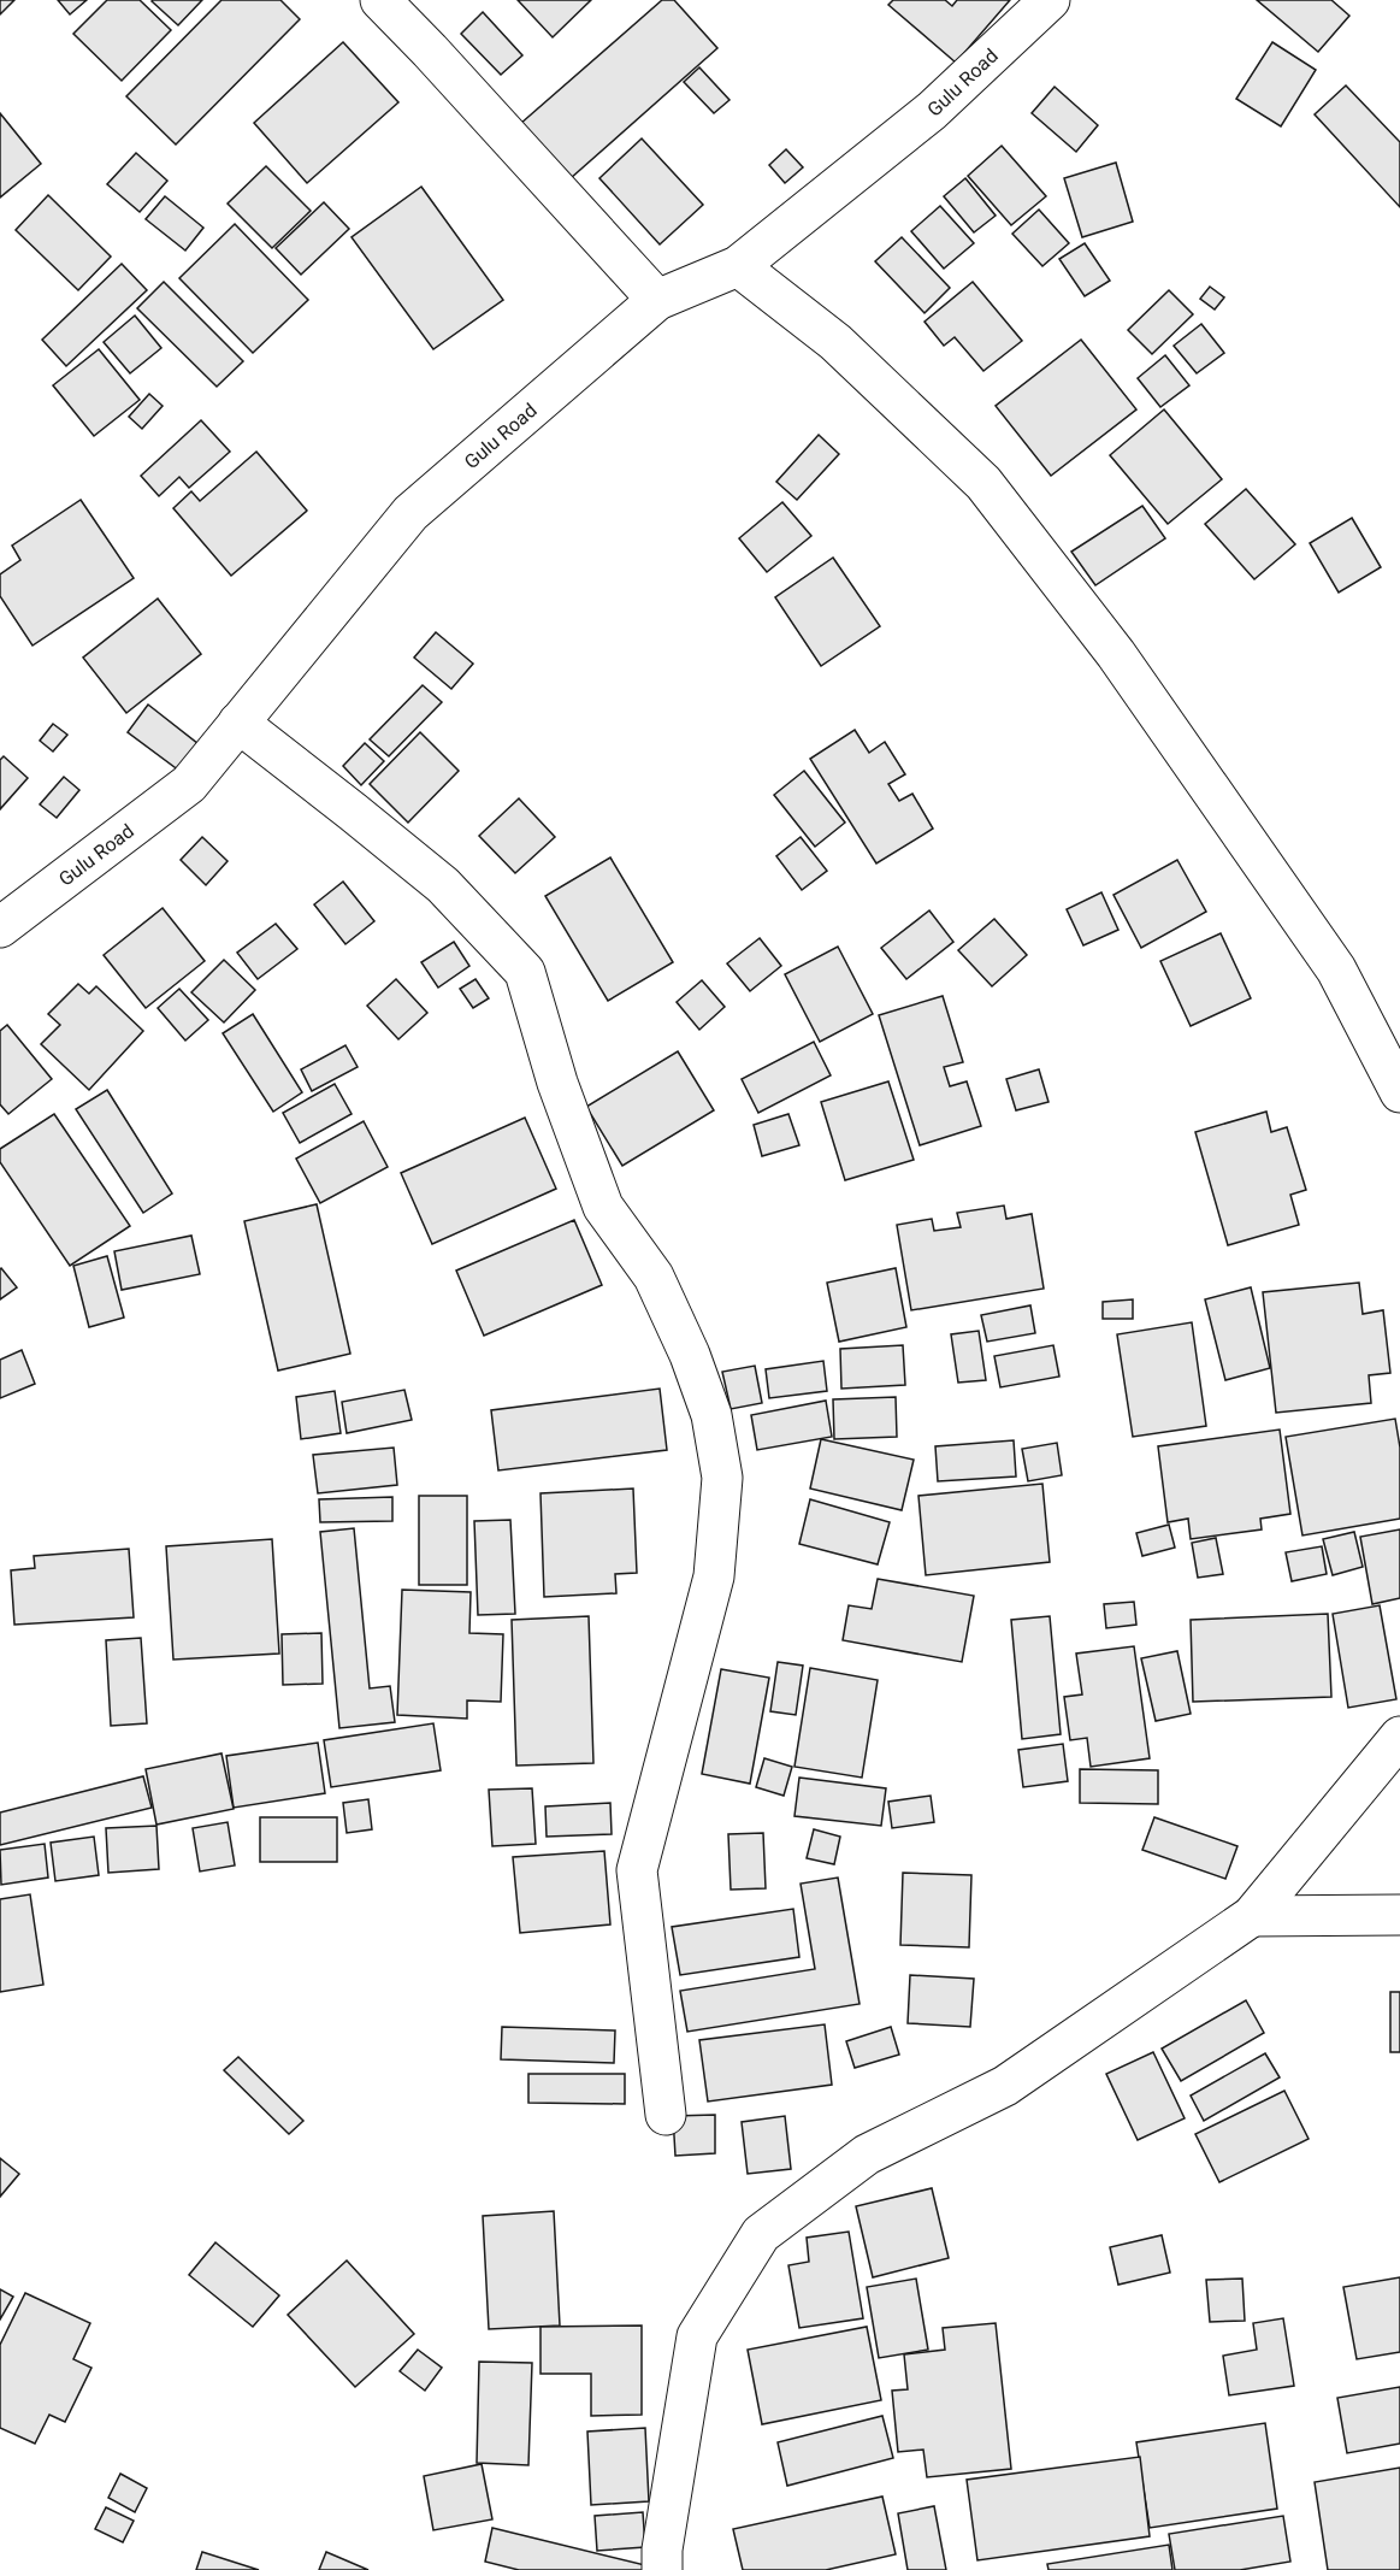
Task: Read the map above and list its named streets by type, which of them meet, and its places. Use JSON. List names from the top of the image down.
{
  "streets": {
    "street": ["Gulu Road"]
  }
}
